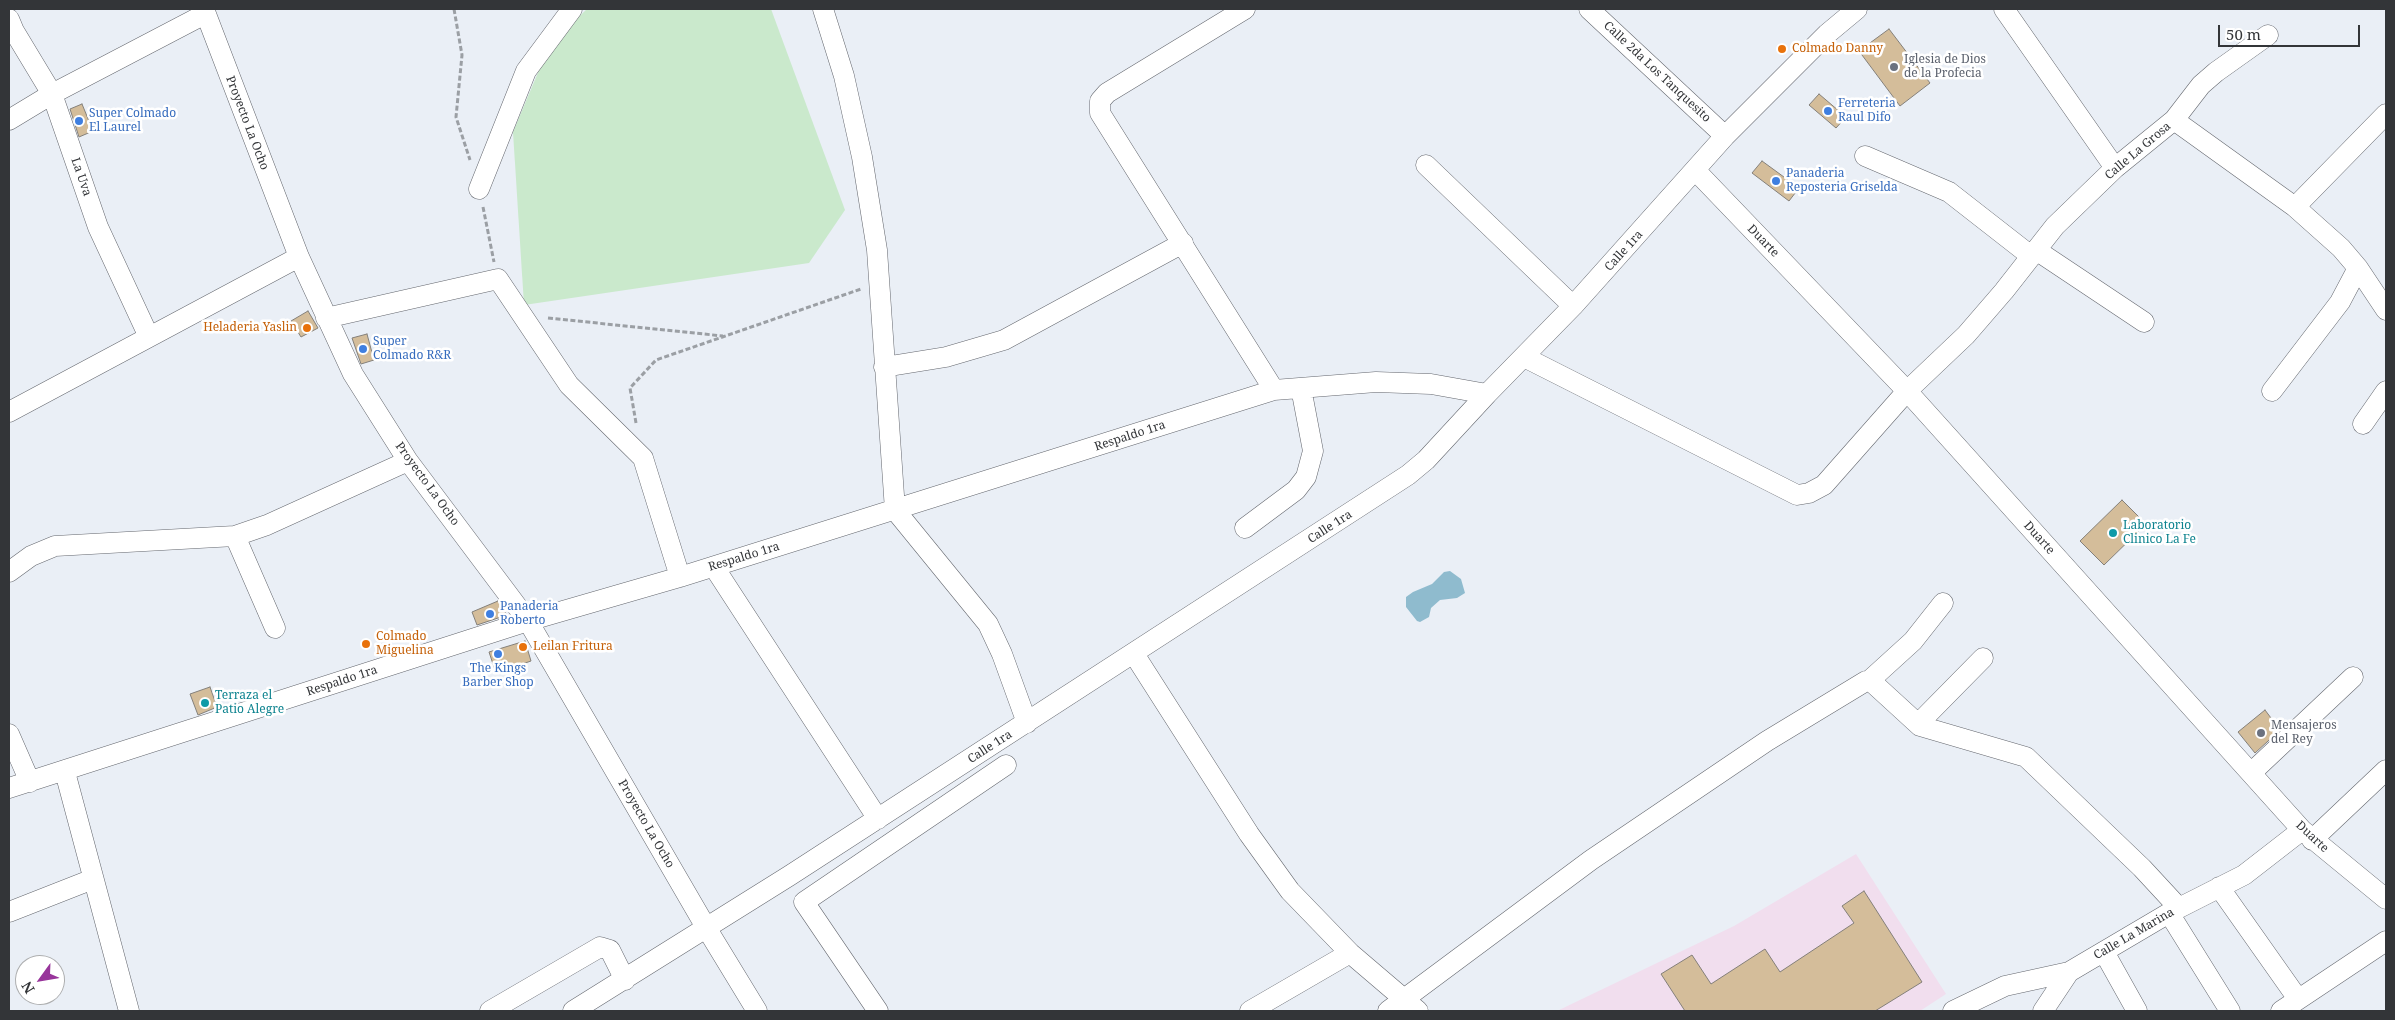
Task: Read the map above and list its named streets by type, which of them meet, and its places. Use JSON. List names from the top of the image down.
{
  "streets": {
    "street": [
      "Calle 2da Los Tanquesito",
      "Proyecto La Ocho",
      "Calle La Grosa",
      "La Uva",
      "Duarte",
      "Calle 1ra",
      "Respaldo 1ra",
      "Calle La Marina"
    ]
  },
  "crossings": [
    ["Calle 2da Los Tanquesito", "Calle 1ra"],
    ["Proyecto La Ocho", "Calle 1ra"],
    ["Proyecto La Ocho", "Respaldo 1ra"],
    ["Calle La Grosa", "Duarte"],
    ["Calle La Grosa", "Calle 1ra"],
    ["Duarte", "Calle 1ra"],
    ["Duarte", "Calle La Marina"],
    ["Calle 1ra", "Respaldo 1ra"]
  ],
  "places": [
    "Colmado Danny",
    "Iglesia de Dios de la Profecia",
    "Ferreteria Raul Difo",
    "Super Colmado El Laurel",
    "Panaderia Reposteria Griselda",
    "Heladeria Yaslin",
    "Super Colmado R&R",
    "Laboratorio Clinico La Fe",
    "Panaderia Roberto",
    "Colmado Miguelina",
    "Leilan Fritura",
    "The Kings Barber Shop",
    "Terraza el Patio Alegre",
    "Mensajeros del Rey"
  ],
  "scale_bar": "50 m",
  "north": "bottom left"
}
